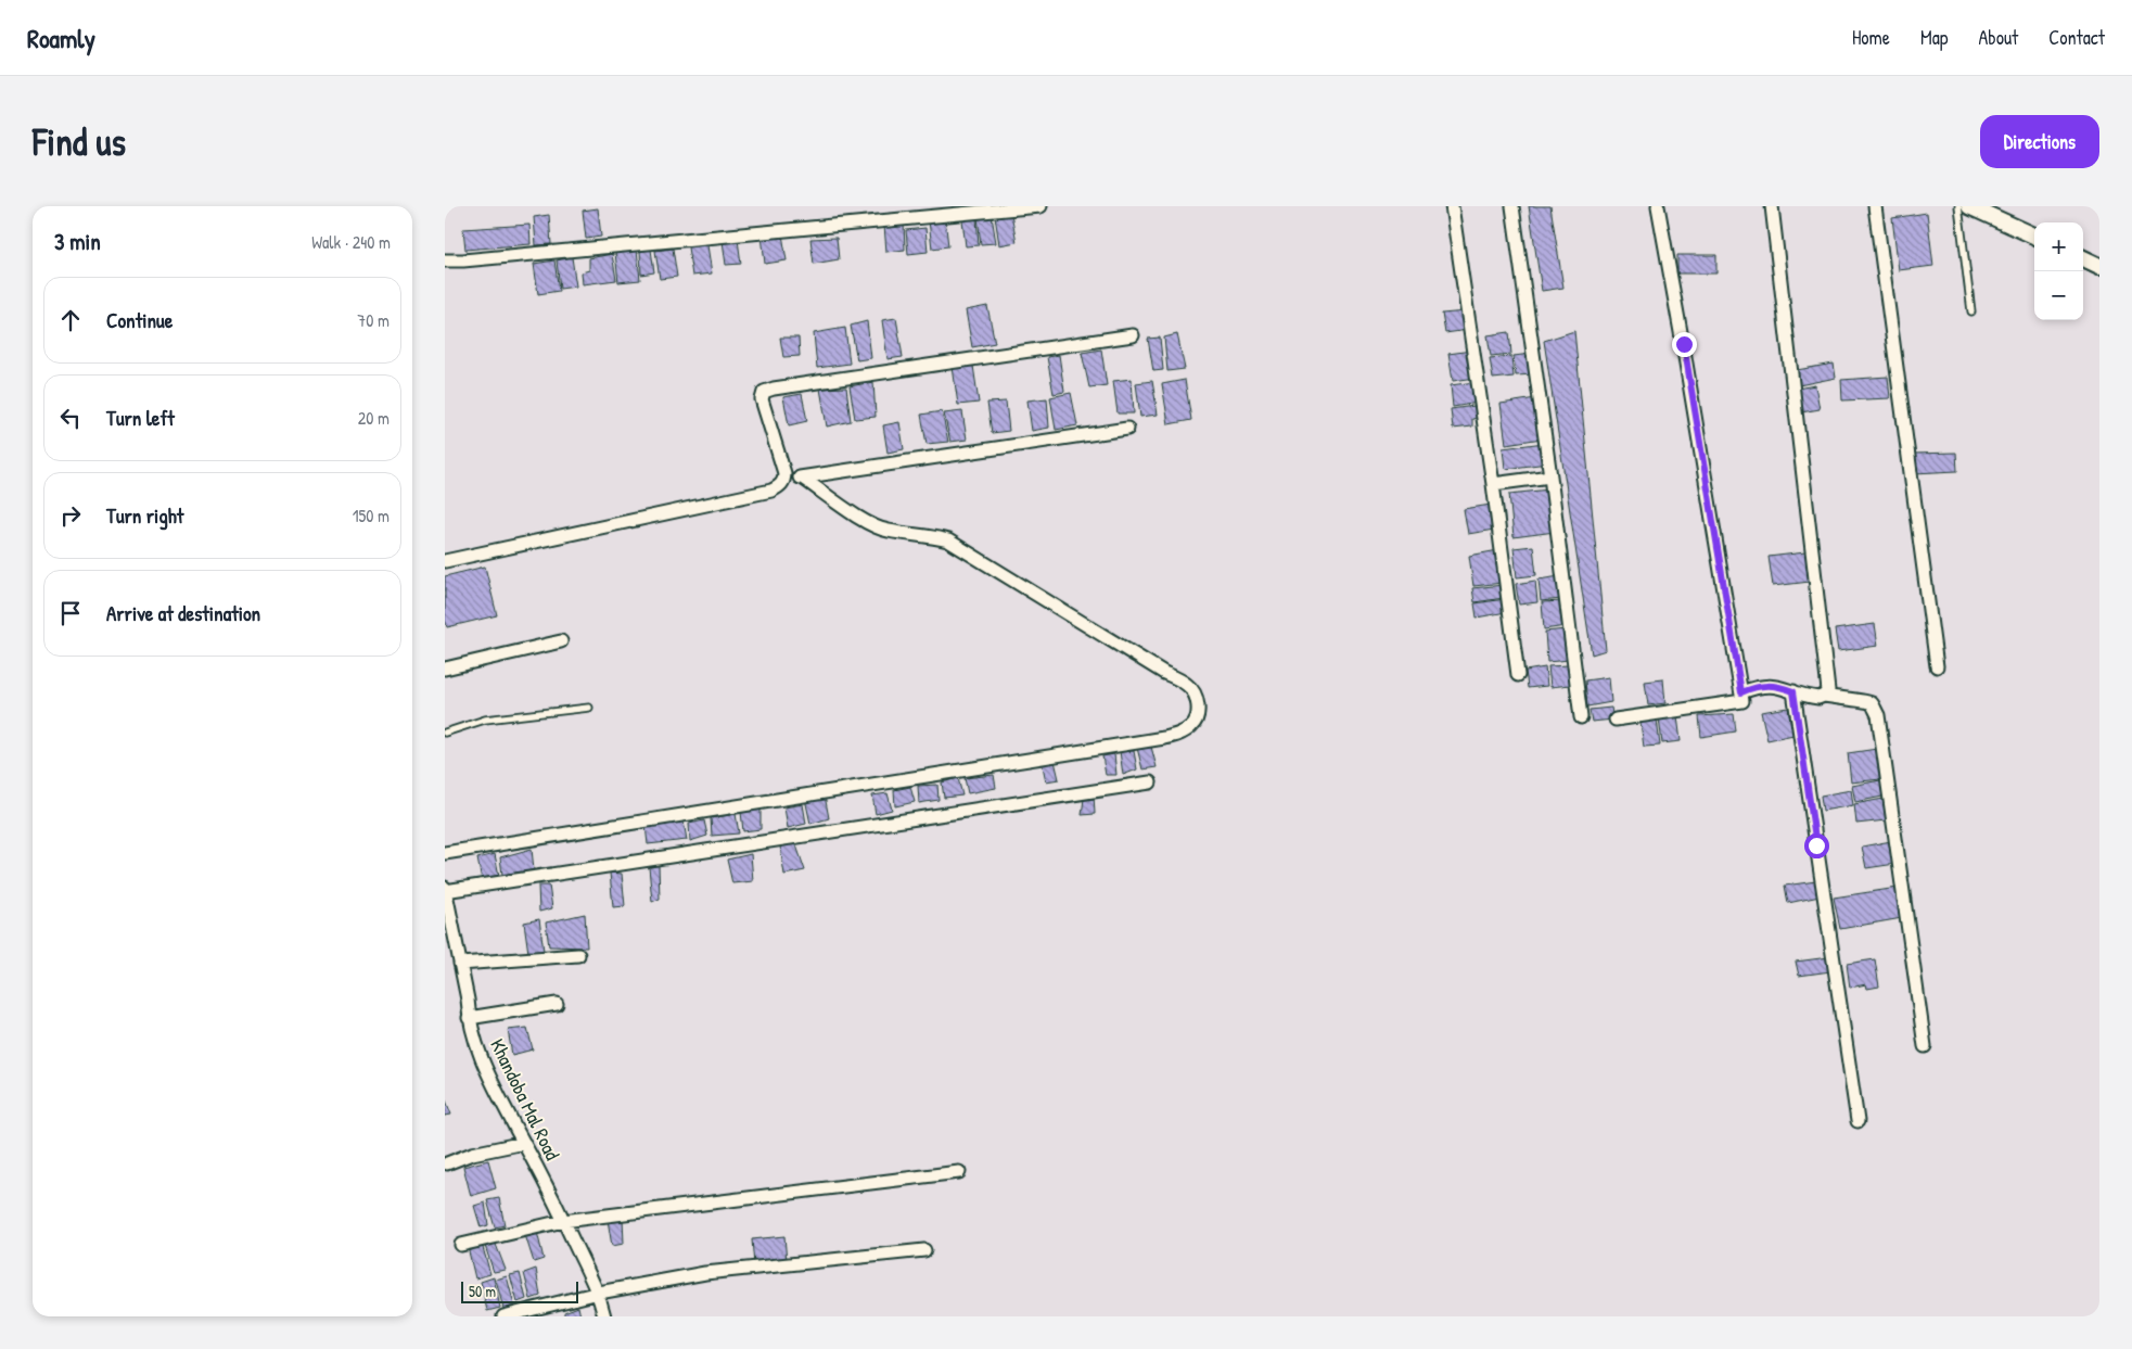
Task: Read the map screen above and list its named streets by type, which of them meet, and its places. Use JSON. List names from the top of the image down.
{
  "streets": {
    "street": ["Khandoba Mal Road"]
  },
  "scale_bar": "50 m",
  "page": {
    "header": "Roamly",
    "nav": [
      "Home",
      "Map",
      "About",
      "Contact"
    ],
    "buttons": "Directions",
    "title": "Find us",
    "heading": ["3 min", "Walk · 240 m"],
    "map_buttons": ["+", "−"],
    "list": [
      ["Continue", "70 m"],
      ["Turn left", "20 m"],
      ["Turn right", "150 m"],
      "Arrive at destination"
    ],
    "scale": "50 m"
  }
}
